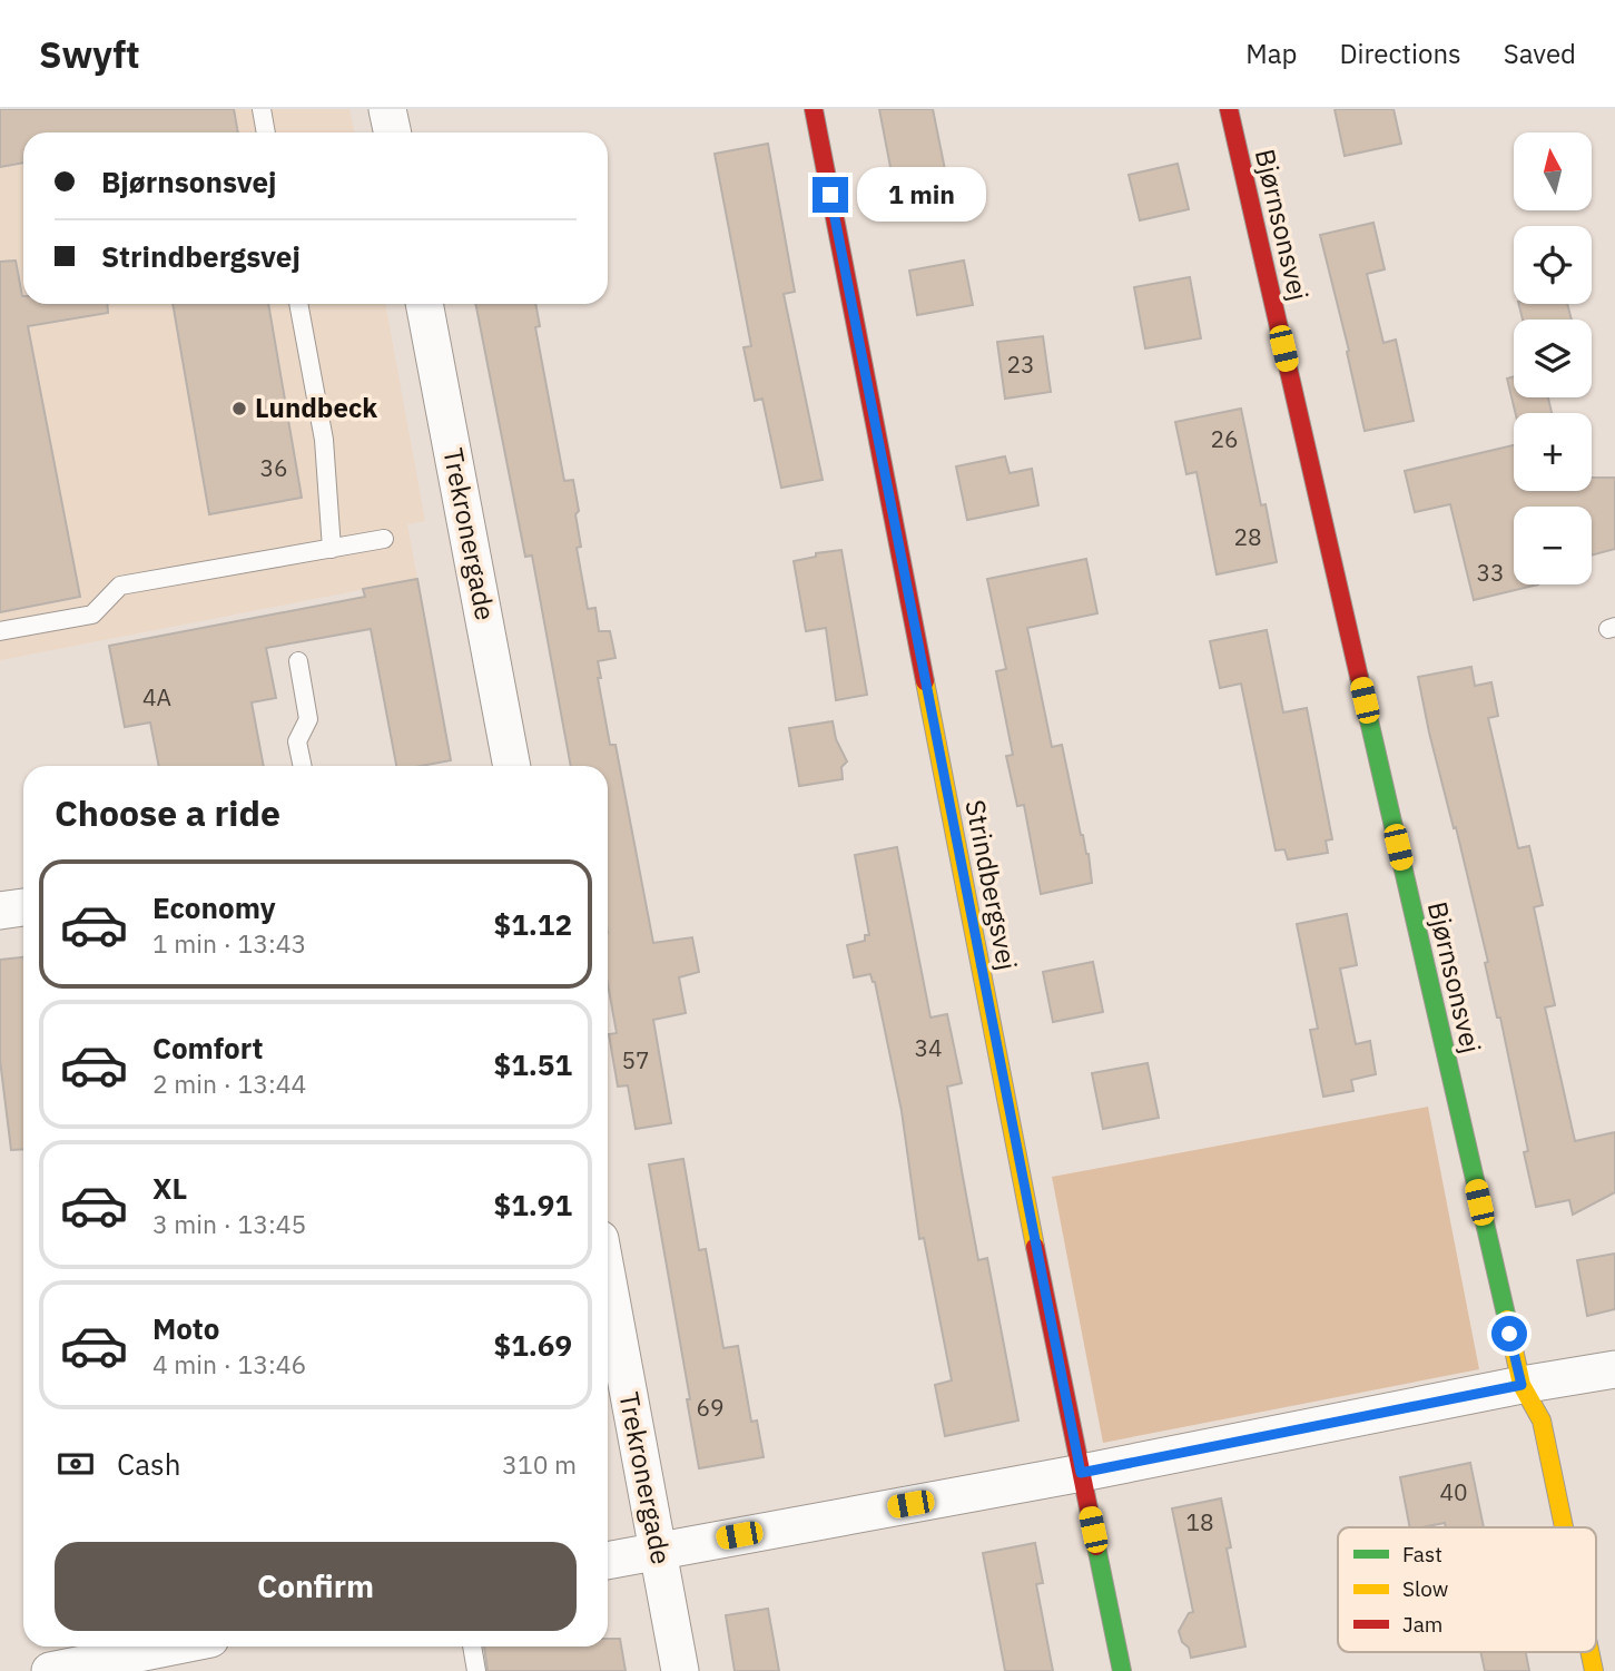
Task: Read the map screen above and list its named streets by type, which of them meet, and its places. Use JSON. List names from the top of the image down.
{
  "streets": {
    "street": ["Bjørnsonsvej", "Trekronergade", "Strindbergsvej"]
  },
  "places": ["Lundbeck"],
  "house_numbers": [
    "23",
    "26",
    "36",
    "28",
    "33",
    "4A",
    "34",
    "57",
    "69",
    "40",
    "18"
  ],
  "legend": ["Fast", "Slow", "Jam"],
  "north": "top",
  "page": {
    "header": "Swyft",
    "nav": ["Map", "Directions", "Saved"],
    "map_buttons": ["+", "−"],
    "banner": ["Bjørnsonsvej", "Strindbergsvej"],
    "bubble": "1 min",
    "heading": "Choose a ride",
    "list": [
      {
        "name": "Economy",
        "note": "1 min · 13:43",
        "value": "$1.12"
      },
      {
        "name": "Comfort",
        "note": "2 min · 13:44",
        "value": "$1.51"
      },
      {
        "name": "XL",
        "note": "3 min · 13:45",
        "value": "$1.91"
      },
      {
        "name": "Moto",
        "note": "4 min · 13:46",
        "value": "$1.69"
      }
    ],
    "pay": ["Cash", "310 m"],
    "buttons": "Confirm"
  }
}
